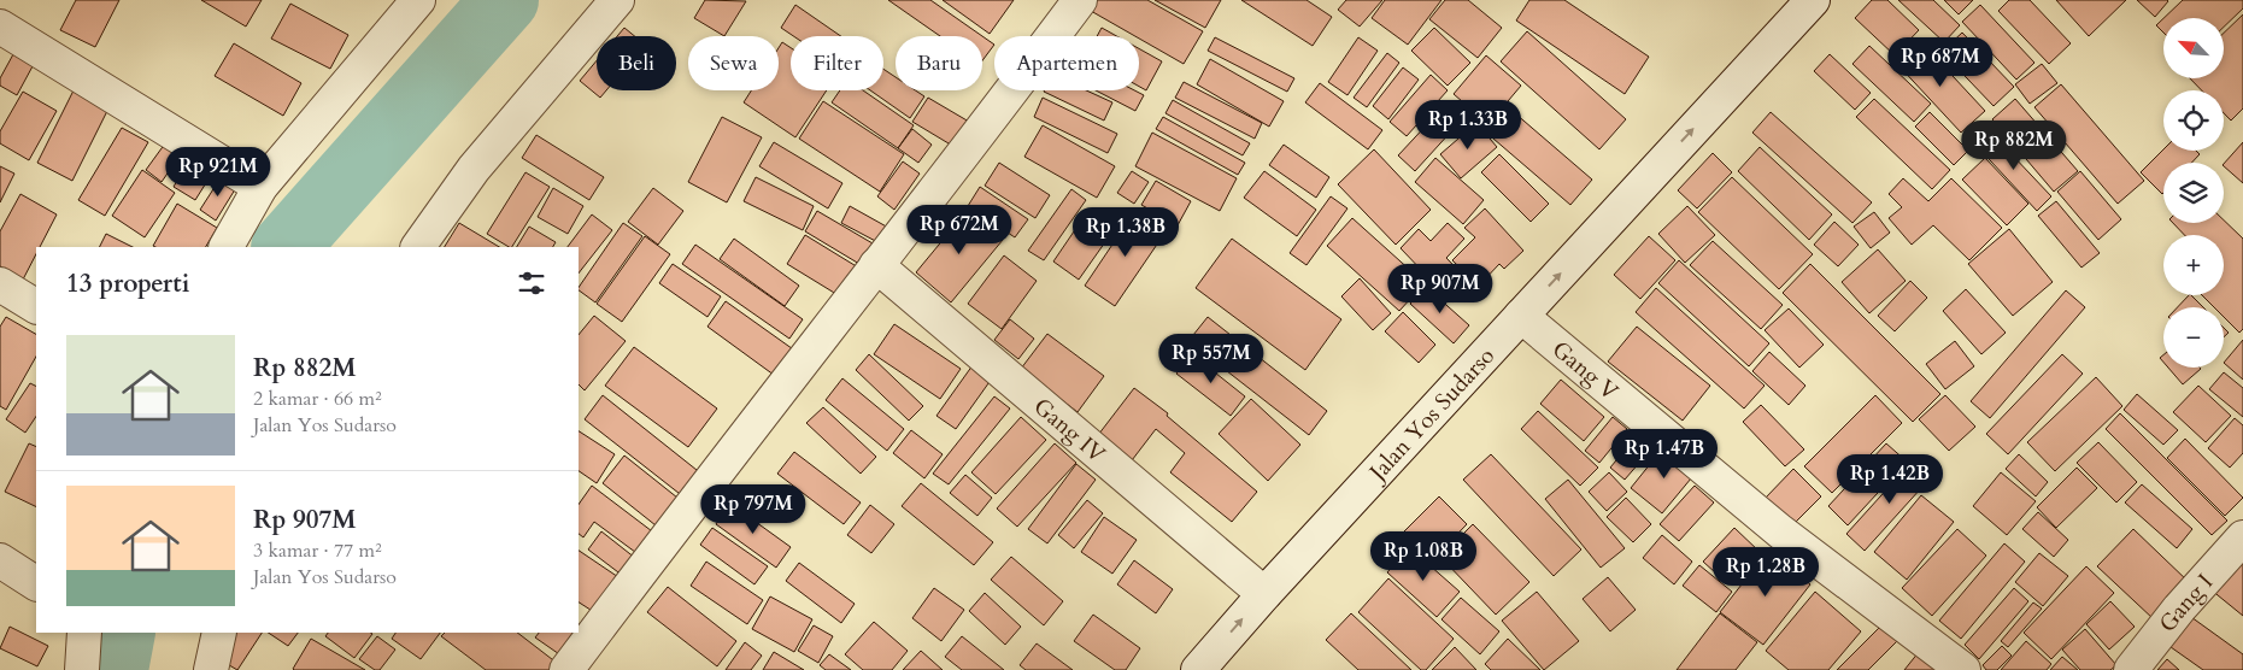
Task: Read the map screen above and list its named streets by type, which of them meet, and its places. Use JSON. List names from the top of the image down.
{
  "streets": {
    "street": [
      "Gang V",
      "Jalan Yos Sudarso",
      "Gang IV",
      "Gang I"
    ]
  },
  "crossings": [
    ["Gang V", "Jalan Yos Sudarso"],
    ["Jalan Yos Sudarso", "Gang IV"]
  ],
  "one_way": ["Jalan Yos Sudarso"],
  "north": "top left",
  "page": {
    "map_buttons": ["+", "−"],
    "chip": [
      "Beli",
      "Sewa",
      "Filter",
      "Baru",
      "Apartemen"
    ],
    "price": [
      "Rp 687M",
      "Rp 1.33B",
      "Rp 882M",
      "Rp 921M",
      "Rp 672M",
      "Rp 1.38B",
      "Rp 907M",
      "Rp 557M",
      "Rp 1.47B",
      "Rp 1.42B",
      "Rp 797M",
      "Rp 1.08B",
      "Rp 1.28B"
    ],
    "heading": "13 properti",
    "list": [
      {
        "name": "Rp 882M",
        "note": "2 kamar · 66 m² · Jalan Yos Sudarso"
      },
      {
        "name": "Rp 907M",
        "note": "3 kamar · 77 m² · Jalan Yos Sudarso"
      }
    ]
  }
}
